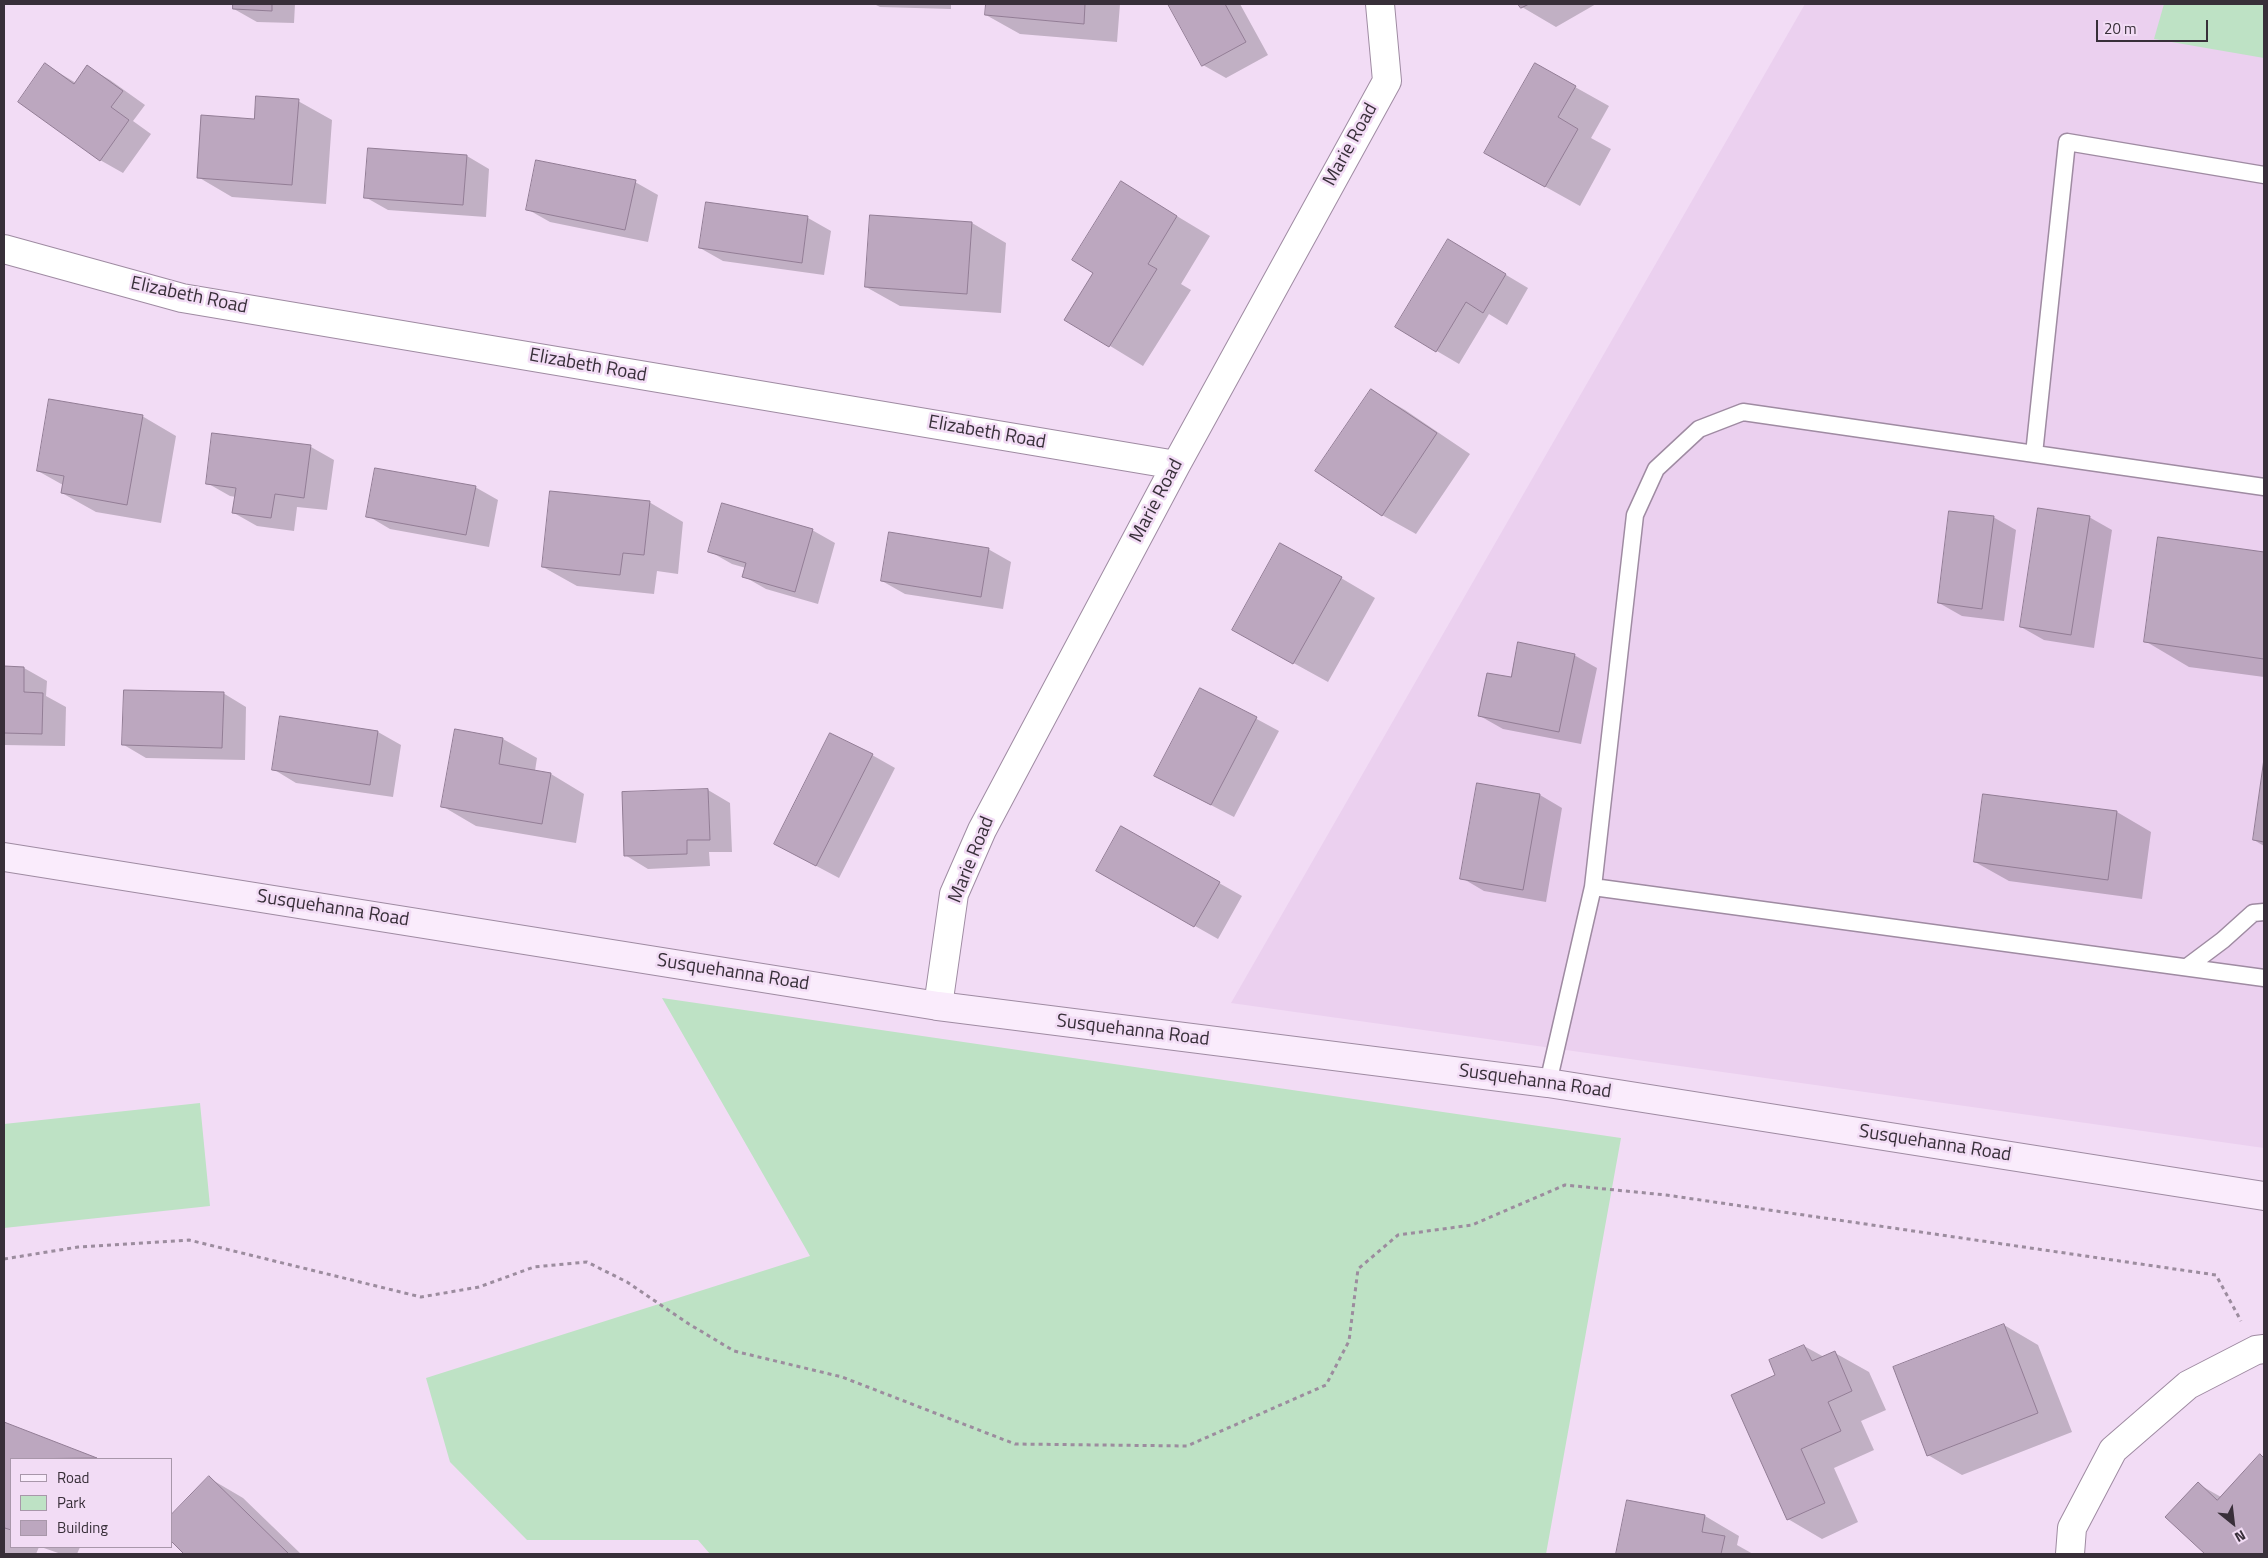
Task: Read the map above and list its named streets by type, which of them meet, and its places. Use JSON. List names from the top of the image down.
{
  "streets": {
    "main road": ["Susquehanna Road"],
    "street": ["Marie Road", "Elizabeth Road"]
  },
  "crossings": [
    ["Marie Road", "Elizabeth Road"],
    ["Marie Road", "Susquehanna Road"]
  ],
  "legend": ["Road", "Park", "Building"],
  "scale_bar": "20 m",
  "north": "bottom right"
}
